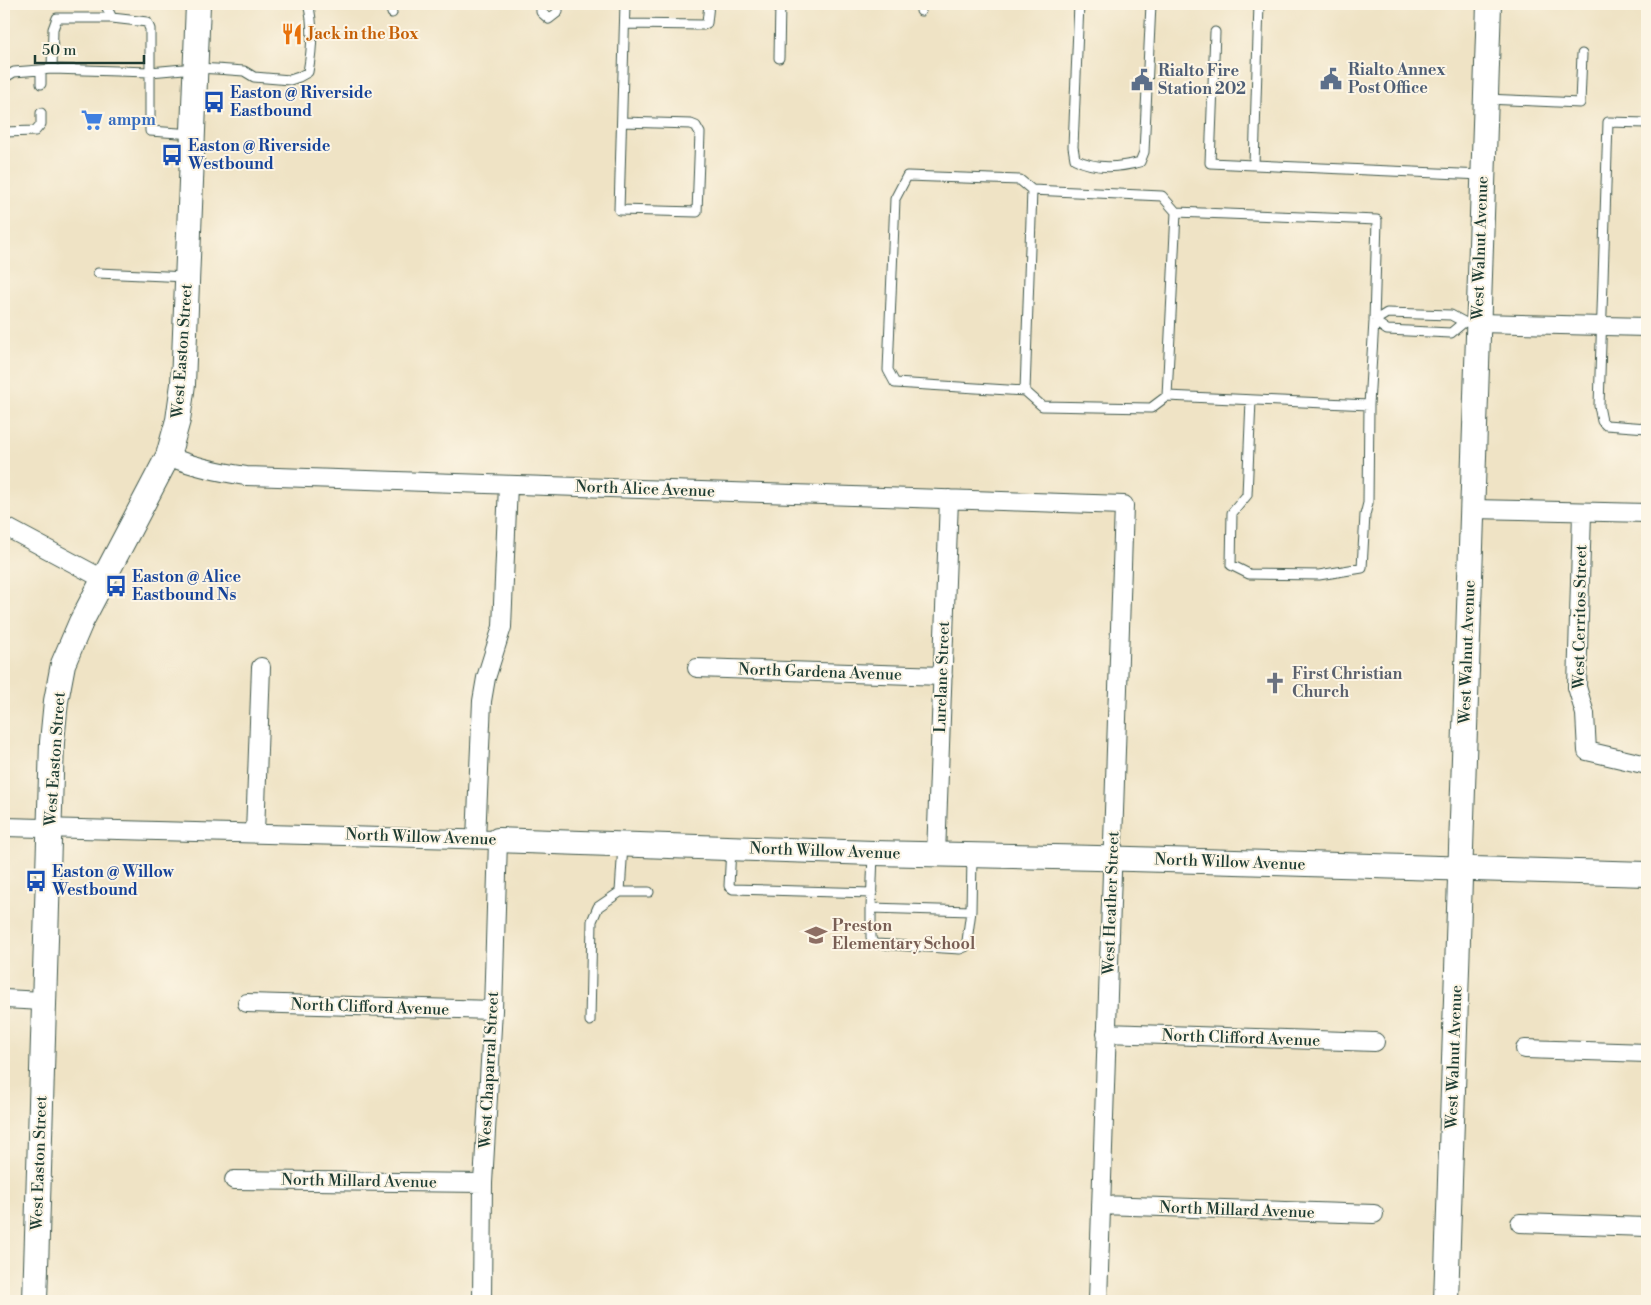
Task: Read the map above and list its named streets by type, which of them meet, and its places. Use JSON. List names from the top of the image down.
{
  "streets": {
    "street": [
      "West Walnut Avenue",
      "West Easton Street",
      "North Alice Avenue",
      "West Cerritos Street",
      "North Gardena Avenue",
      "Lurelane Street",
      "North Willow Avenue",
      "West Heather Street",
      "North Clifford Avenue",
      "West Chaparral Street",
      "North Millard Avenue"
    ]
  },
  "crossings": [
    ["West Walnut Avenue", "North Willow Avenue"],
    ["West Easton Street", "North Alice Avenue"],
    ["West Easton Street", "North Willow Avenue"],
    ["North Alice Avenue", "Lurelane Street"],
    ["North Alice Avenue", "West Heather Street"],
    ["North Alice Avenue", "West Chaparral Street"],
    ["North Gardena Avenue", "Lurelane Street"],
    ["Lurelane Street", "North Willow Avenue"],
    ["North Willow Avenue", "West Heather Street"],
    ["North Willow Avenue", "West Chaparral Street"],
    ["West Heather Street", "North Clifford Avenue"],
    ["West Heather Street", "North Millard Avenue"],
    ["North Clifford Avenue", "West Chaparral Street"],
    ["West Chaparral Street", "North Millard Avenue"]
  ],
  "places": {
    "restaurant": ["Jack in the Box"],
    "public building": ["Rialto Annex Post Office", "Rialto Fire Station 202"],
    "bus stop": [
      "Easton @ Riverside Eastbound",
      "Easton @ Riverside Westbound",
      "Easton @ Alice Eastbound Ns",
      "Easton @ Willow Westbound"
    ],
    "supermarket": ["ampm"],
    "church": ["First Christian Church"],
    "school or university": ["Preston Elementary School"]
  },
  "scale_bar": "50 m"
}
